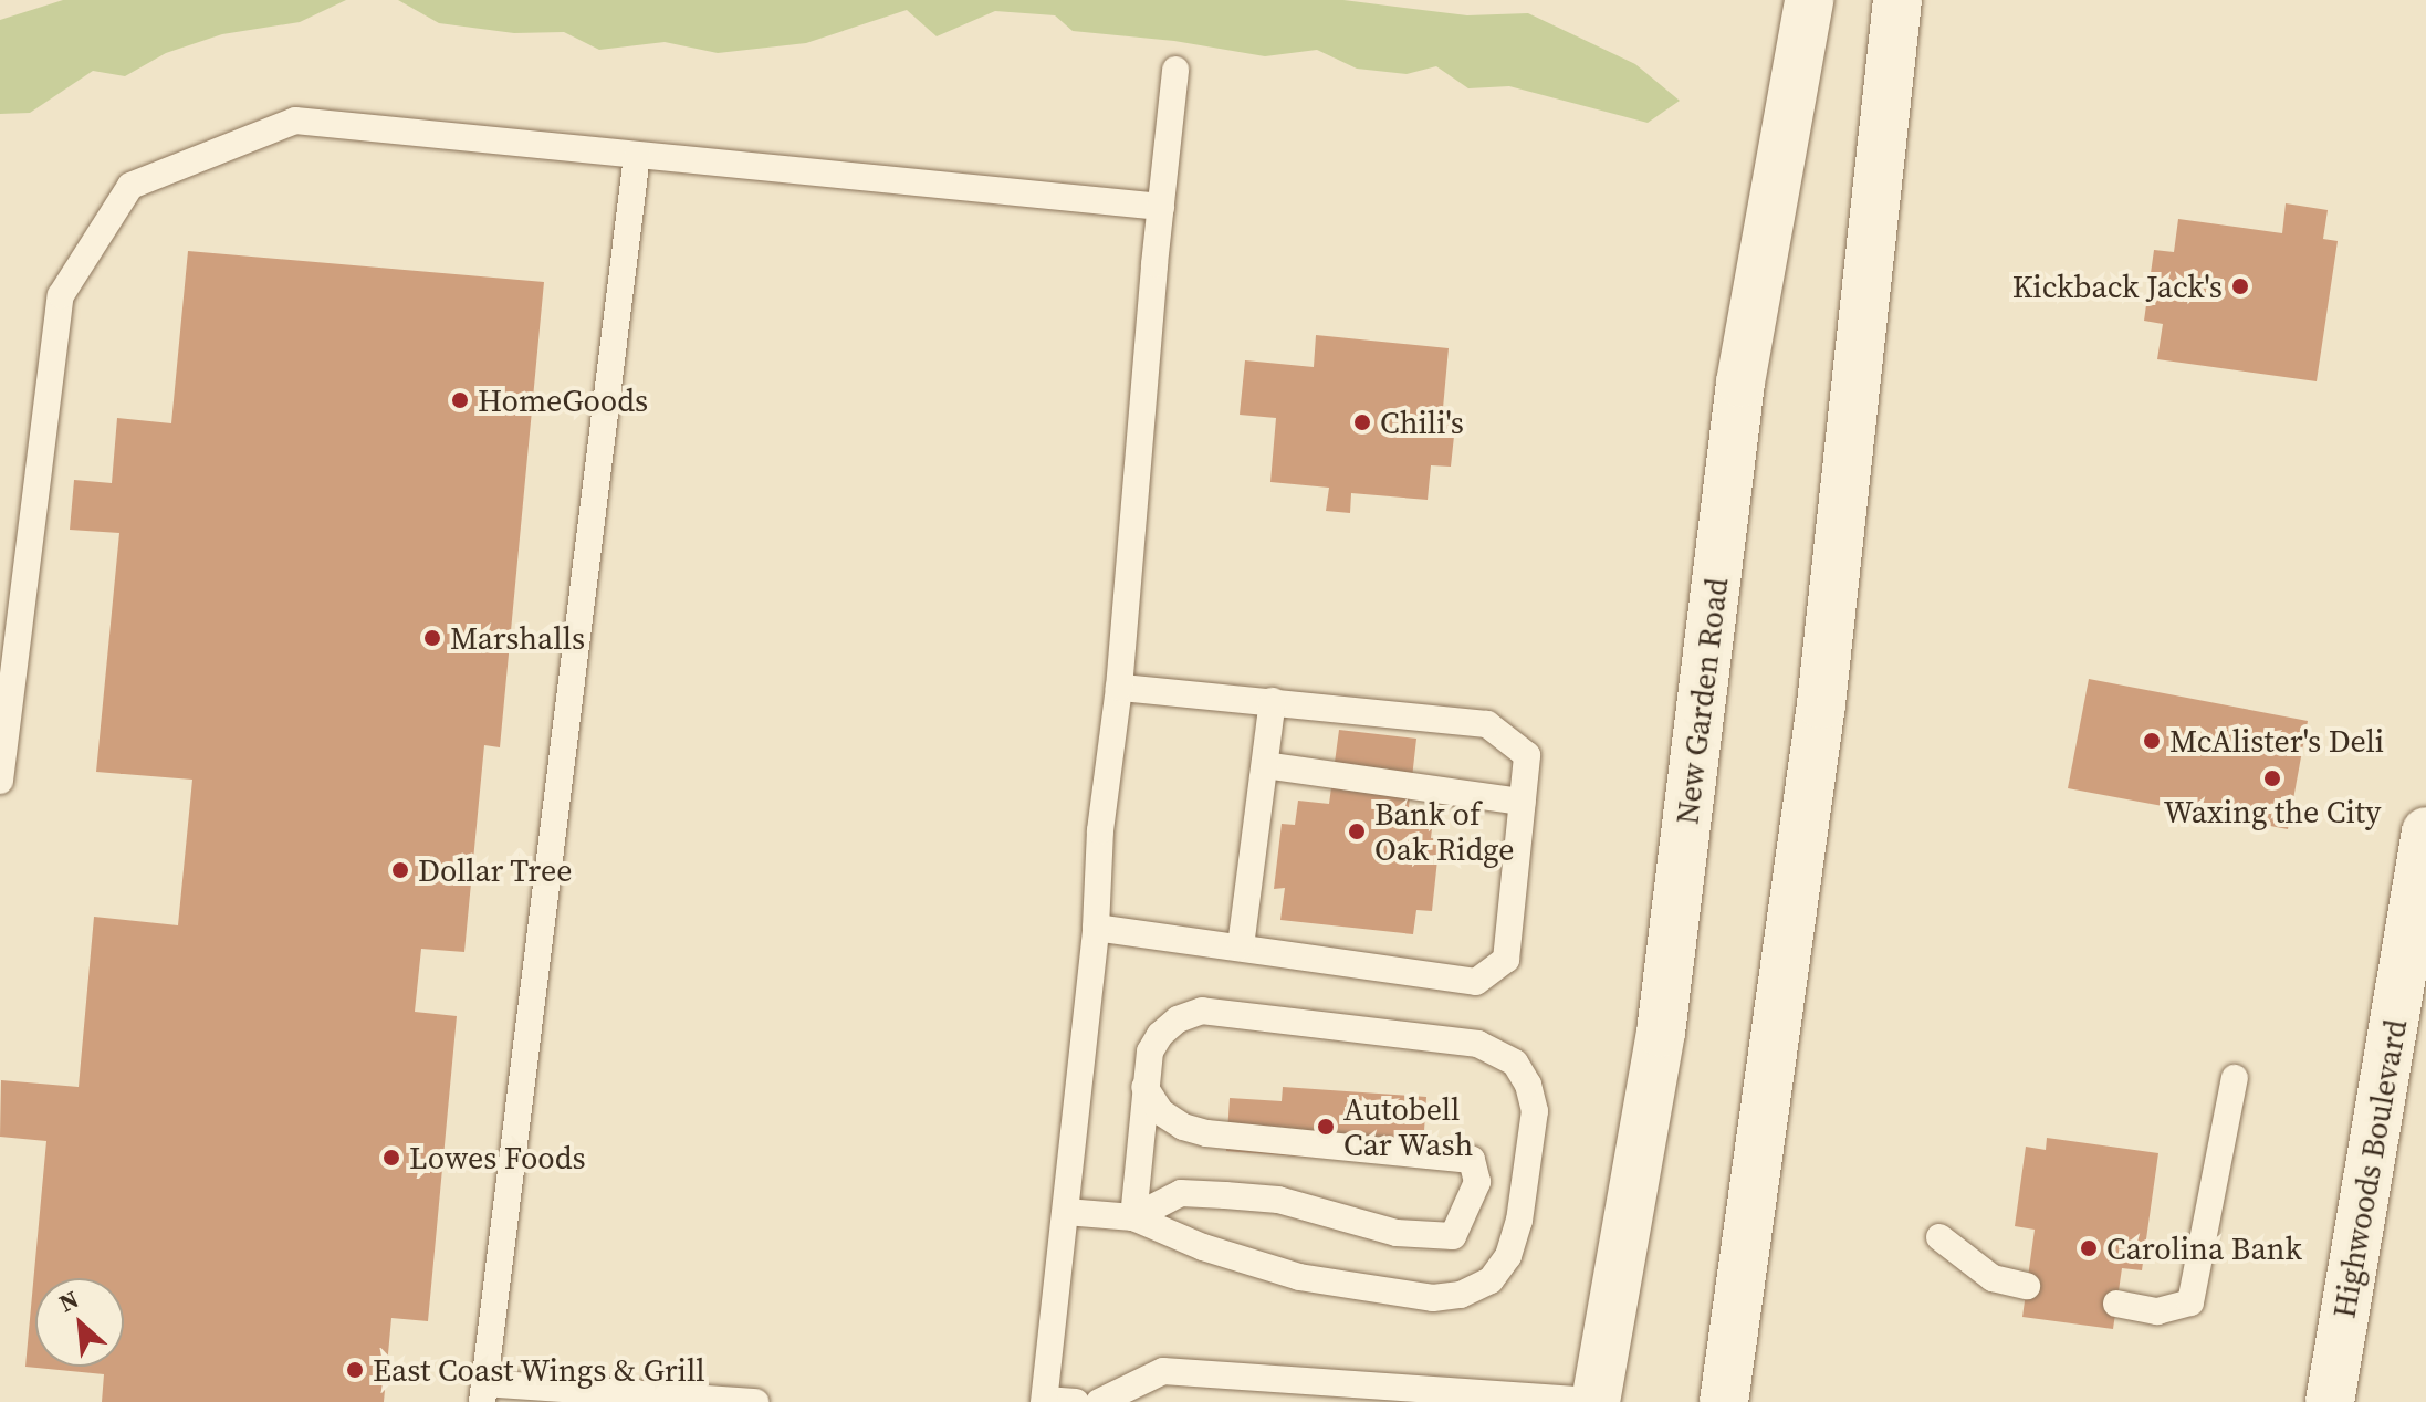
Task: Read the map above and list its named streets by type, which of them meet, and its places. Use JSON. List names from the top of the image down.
{
  "streets": {
    "main road": ["New Garden Road", "Highwoods Boulevard"]
  },
  "places": [
    "Kickback Jack's",
    "HomeGoods",
    "Chili's",
    "Marshalls",
    "McAlister's Deli",
    "Waxing the City",
    "Bank of Oak Ridge",
    "Dollar Tree",
    "Autobell Car Wash",
    "Lowes Foods",
    "Carolina Bank",
    "East Coast Wings & Grill"
  ],
  "north": "top left"
}
